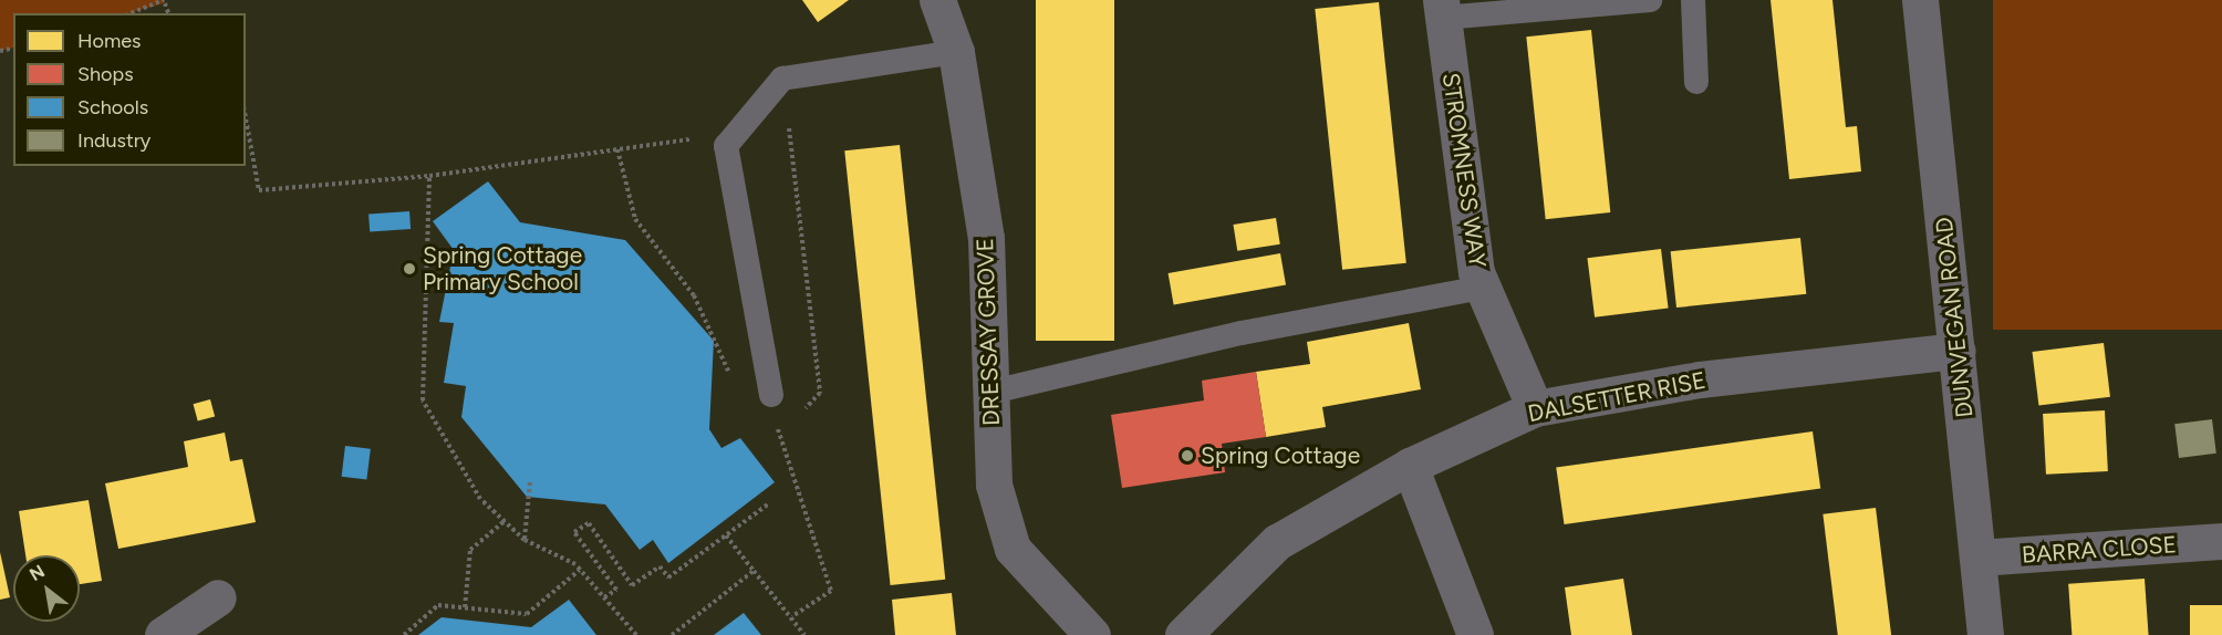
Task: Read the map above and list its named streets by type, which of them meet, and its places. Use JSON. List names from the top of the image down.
{
  "streets": {
    "street": [
      "STROMNESS WAY",
      "DUNVEGAN ROAD",
      "DRESSAY GROVE",
      "DALSETTER RISE",
      "BARRA CLOSE"
    ]
  },
  "crossings": [
    ["STROMNESS WAY", "DALSETTER RISE"],
    ["DUNVEGAN ROAD", "DALSETTER RISE"],
    ["DUNVEGAN ROAD", "BARRA CLOSE"]
  ],
  "places": ["Spring Cottage Primary School", "Spring Cottage"],
  "legend": [
    "Homes",
    "Shops",
    "Schools",
    "Industry"
  ],
  "north": "top left"
}
